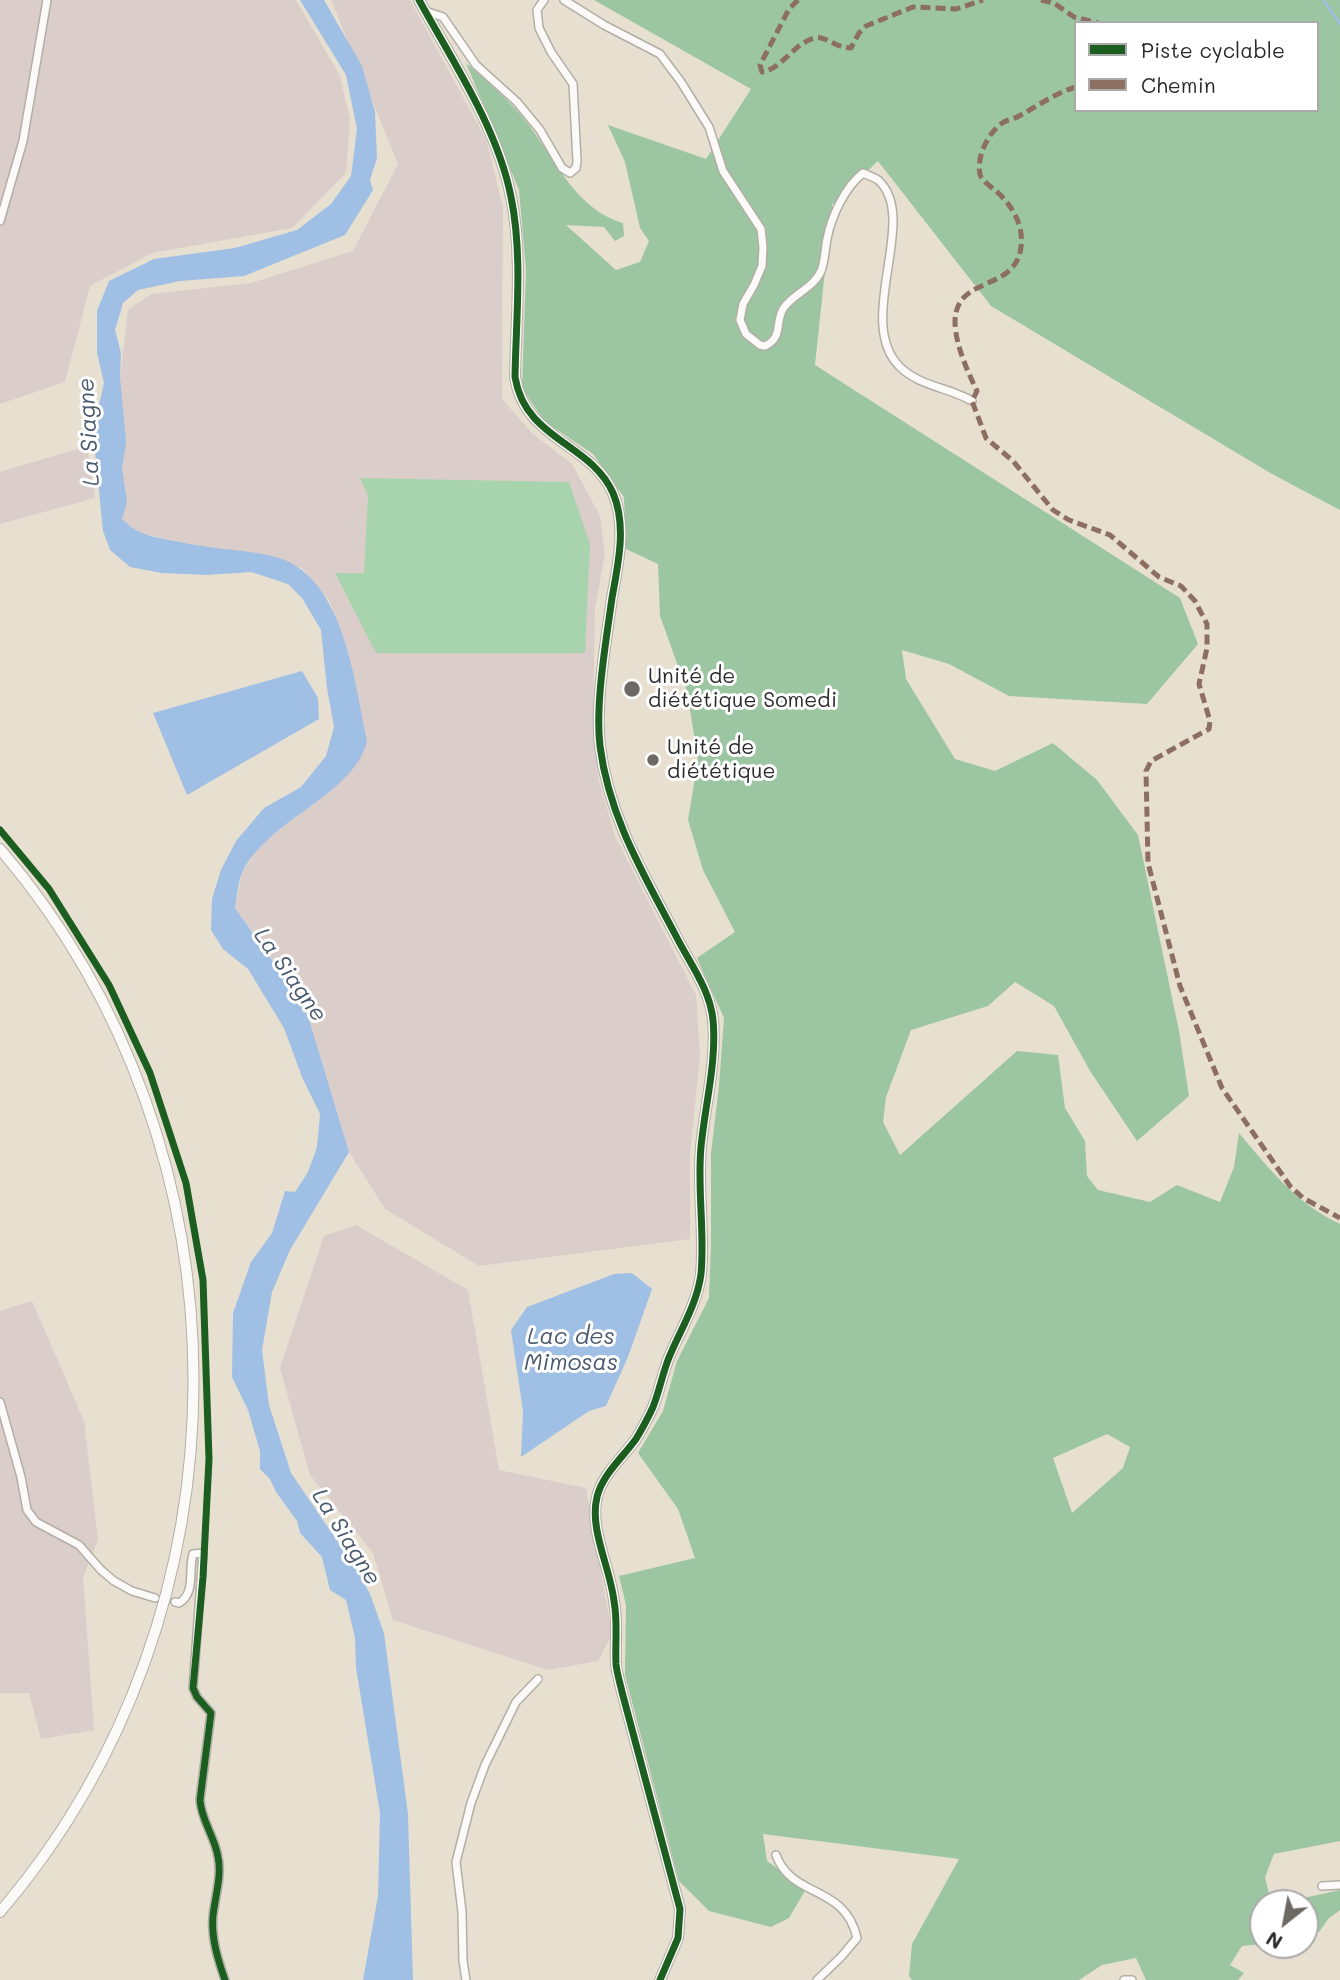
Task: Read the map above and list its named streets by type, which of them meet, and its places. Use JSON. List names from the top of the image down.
{
  "water": ["La Siagne", "Lac des Mimosas"],
  "places": ["Unité de diététique Somedi", "Unité de diététique"],
  "legend": ["Piste cyclable", "Chemin"],
  "north": "bottom left"
}
